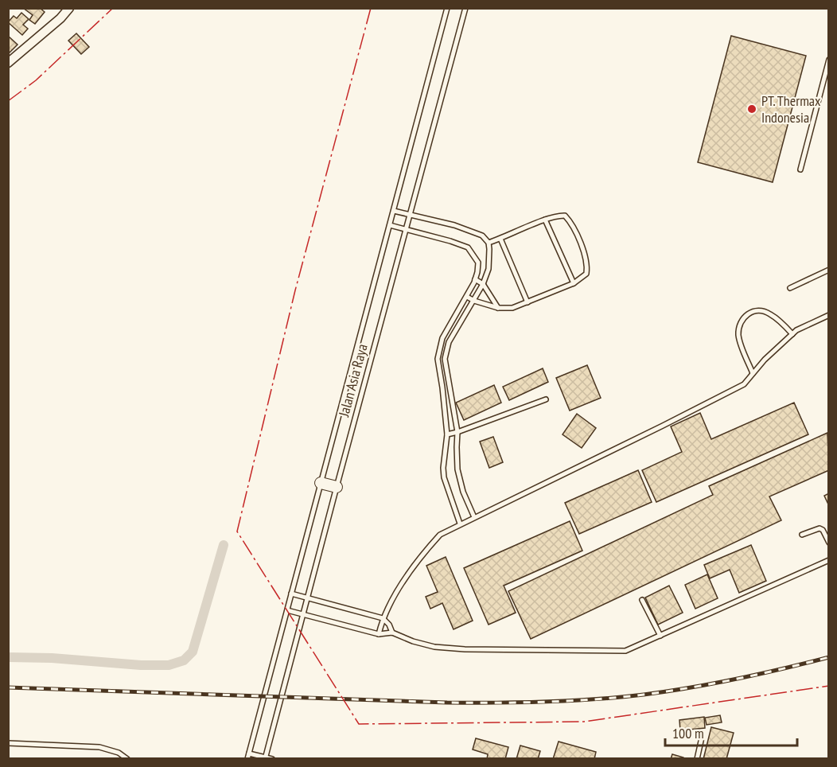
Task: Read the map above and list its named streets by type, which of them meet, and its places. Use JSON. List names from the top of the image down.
{
  "streets": {
    "lane": ["Jalan Asia Raya"]
  },
  "places": ["PT. Thermax Indonesia"],
  "scale_bar": "100 m"
}
